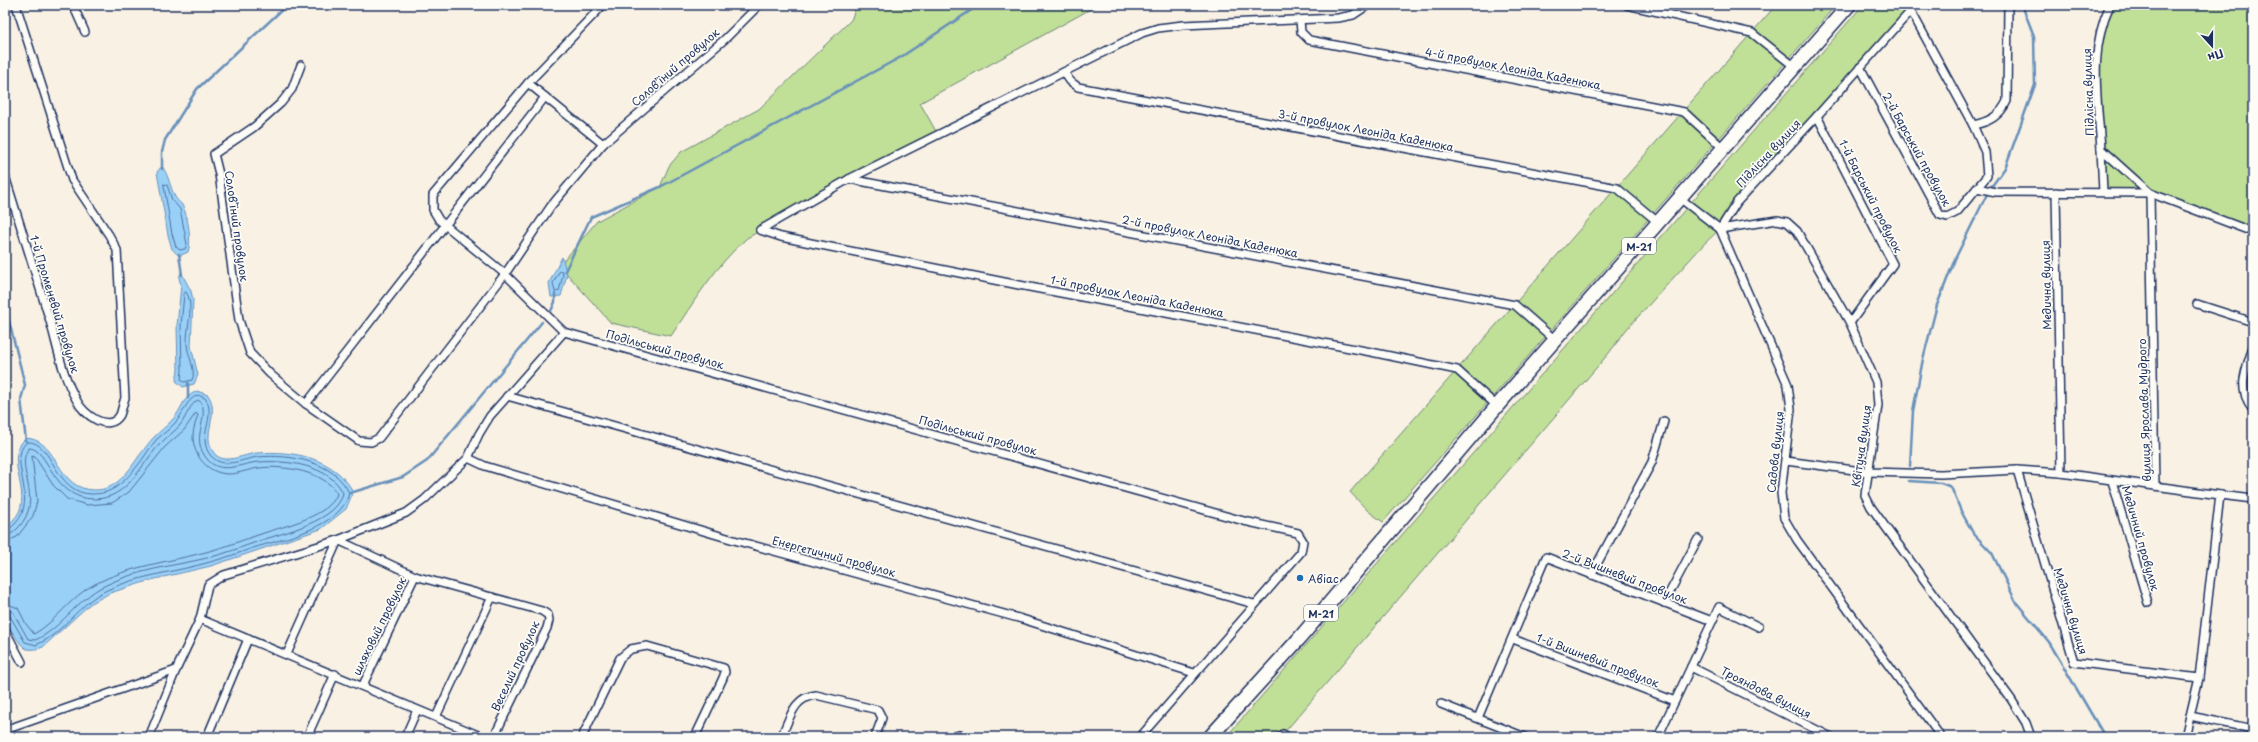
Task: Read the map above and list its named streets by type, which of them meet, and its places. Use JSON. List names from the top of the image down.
{
  "streets": {
    "highway": ["М-21"],
    "street": [
      "Соловʼїний провулок",
      "4-й провулок Леоніда Каденюка",
      "Підлісна вулиця",
      "3-й провулок Леоніда Каденюка",
      "2-й Барський провулок",
      "1-й Барський провулок",
      "2-й провулок Леоніда Каденюка",
      "Медична вулиця",
      "1-й провулок Леоніда Каденюка",
      "1-й Променевий провулок",
      "Подільський провулок",
      "вулиця Ярослава Мудрого",
      "Квітуча вулиця",
      "Садова вулиця",
      "Медичний провулок",
      "Енергетичний провулок",
      "2-й Вишневий провулок",
      "шляховий провулок",
      "1-й Вишневий провулок",
      "Веселий провулок",
      "Трояндова вулиця"
    ]
  },
  "crossings": [
    ["4-й провулок Леоніда Каденюка", "М-21"],
    ["Підлісна вулиця", "2-й Барський провулок"],
    ["Підлісна вулиця", "1-й Барський провулок"],
    ["Підлісна вулиця", "вулиця Ярослава Мудрого"],
    ["Підлісна вулиця", "Квітуча вулиця"],
    ["Підлісна вулиця", "Садова вулиця"],
    ["3-й провулок Леоніда Каденюка", "М-21"],
    ["1-й Барський провулок", "Квітуча вулиця"],
    ["2-й провулок Леоніда Каденюка", "М-21"],
    ["2-й провулок Леоніда Каденюка", "1-й провулок Леоніда Каденюка"],
    ["М-21", "1-й провулок Леоніда Каденюка"],
    ["Подільський провулок", "Енергетичний провулок"],
    ["Квітуча вулиця", "Садова вулиця"],
    ["2-й Вишневий провулок", "1-й Вишневий провулок"],
    ["шляховий провулок", "Веселий провулок"]
  ],
  "places": ["Авіас"],
  "north": "bottom"
}
